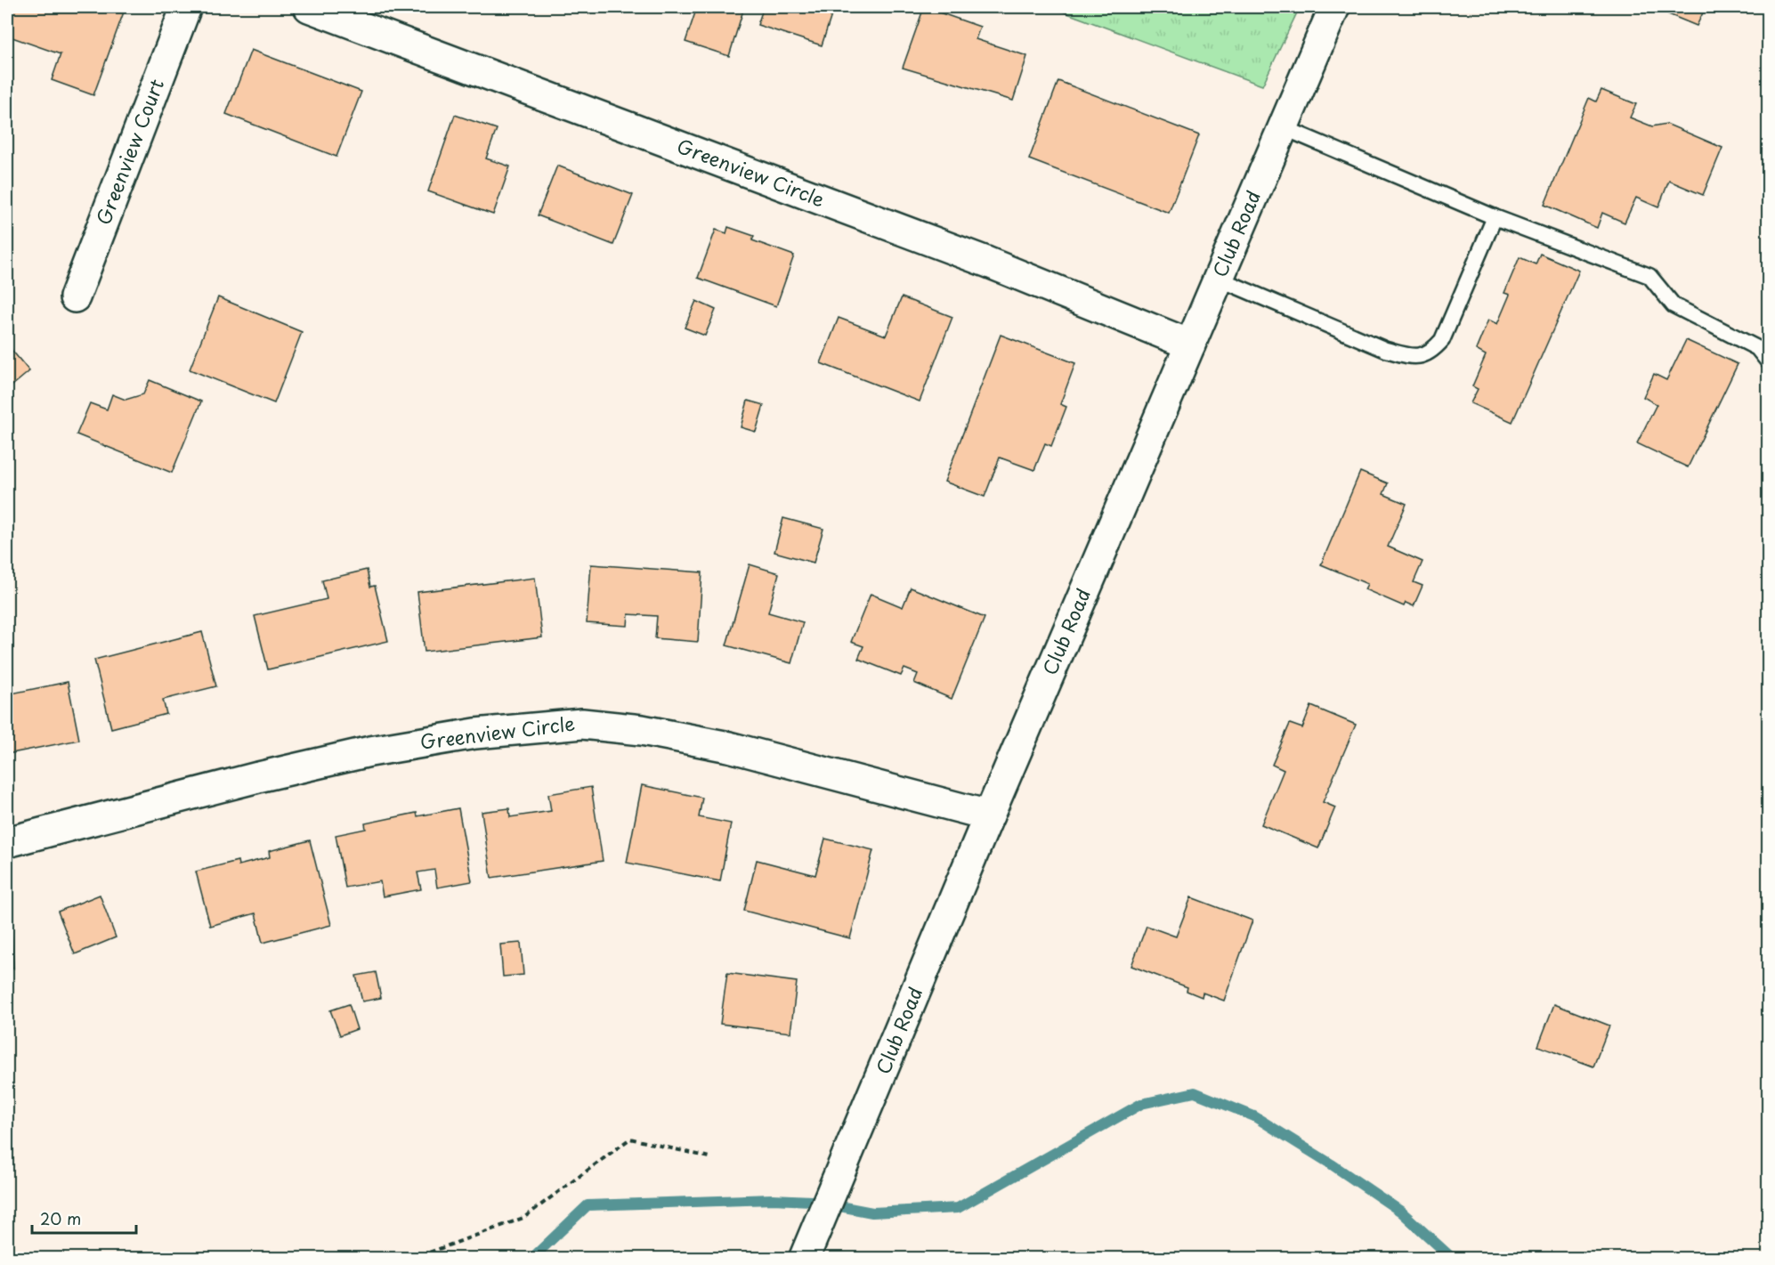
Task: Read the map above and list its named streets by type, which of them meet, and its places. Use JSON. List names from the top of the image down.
{
  "streets": {
    "street": ["Greenview Court", "Greenview Circle", "Club Road"]
  },
  "crossings": [
    ["Greenview Circle", "Club Road"]
  ],
  "scale_bar": "20 m"
}
